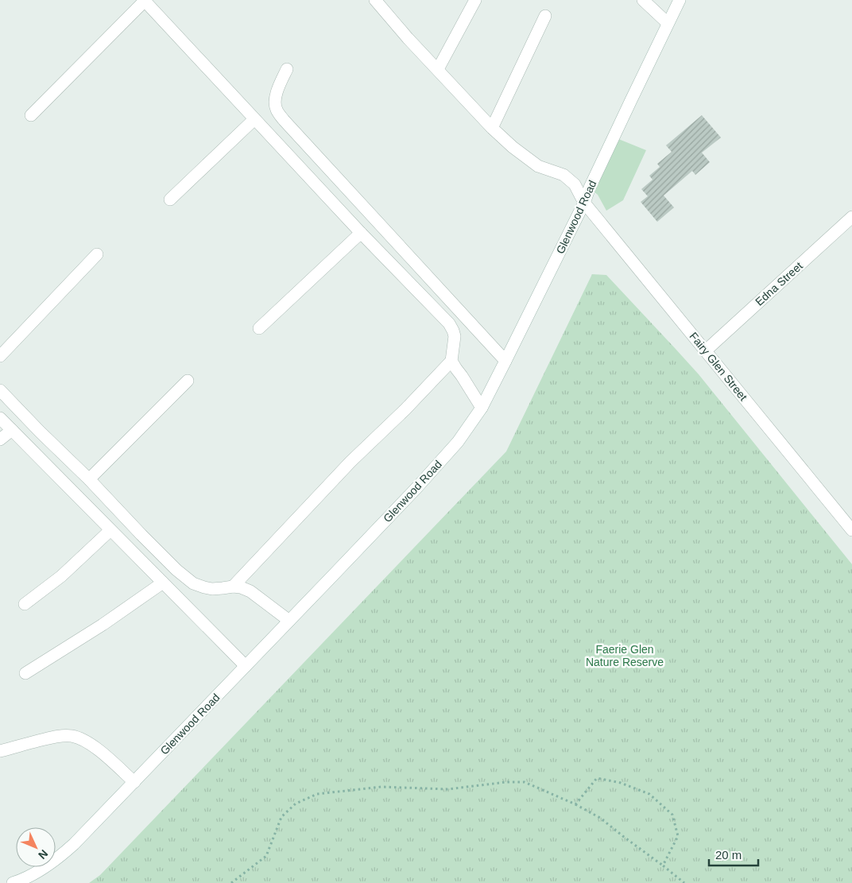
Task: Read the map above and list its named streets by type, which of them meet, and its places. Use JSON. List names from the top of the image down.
{
  "streets": {
    "street": ["Glenwood Road", "Edna Street", "Fairy Glen Street"]
  },
  "crossings": [
    ["Glenwood Road", "Fairy Glen Street"],
    ["Edna Street", "Fairy Glen Street"]
  ],
  "parks": ["Faerie Glen Nature Reserve"],
  "scale_bar": "20 m",
  "north": "bottom right"
}
